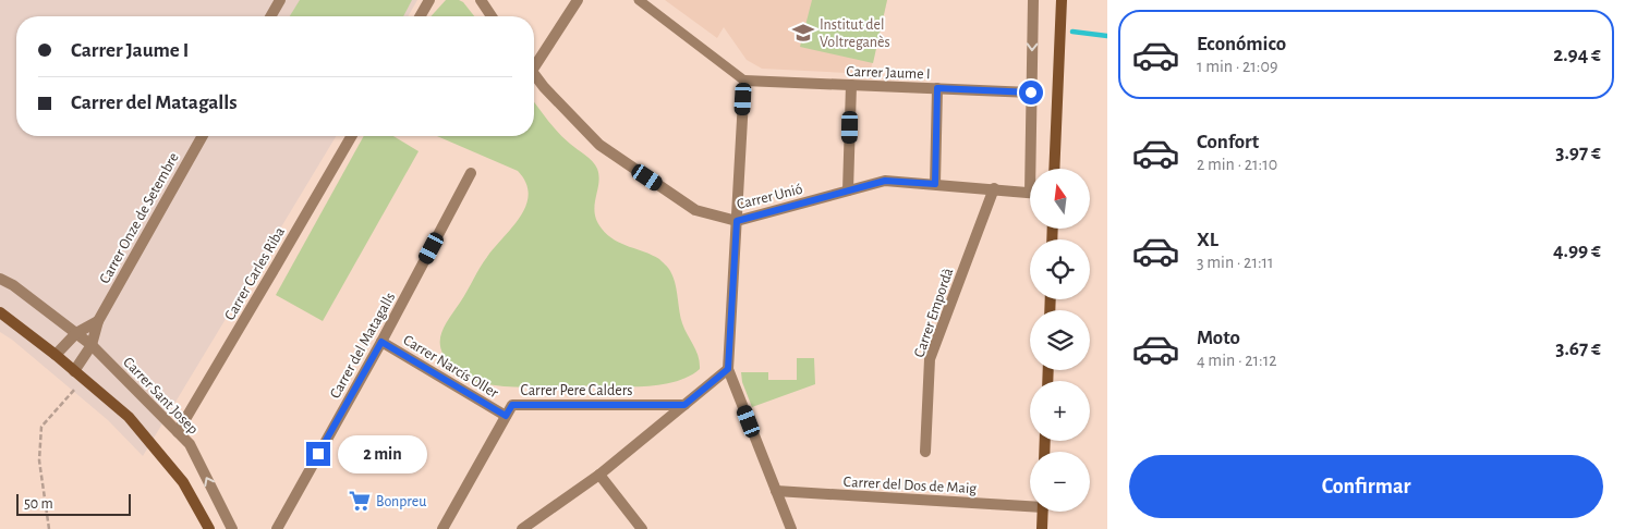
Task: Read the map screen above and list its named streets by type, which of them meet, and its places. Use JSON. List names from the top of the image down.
{
  "streets": {
    "street": [
      "Carrer Jaume I",
      "Carrer Unió",
      "Carrer Onze de Setembre",
      "Carrer Carles Riba",
      "Carrer Empordà",
      "Carrer del Matagalls",
      "Carrer Narcís Oller",
      "Carrer Pere Calders",
      "Carrer Sant Josep",
      "Carrer del Dos de Maig"
    ]
  },
  "crossings": [
    ["Carrer Unió", "Carrer Empordà"],
    ["Carrer Onze de Setembre", "Carrer Sant Josep"],
    ["Carrer Carles Riba", "Carrer Sant Josep"],
    ["Carrer del Matagalls", "Carrer Narcís Oller"],
    ["Carrer Narcís Oller", "Carrer Pere Calders"]
  ],
  "places": {
    "school or university": ["Institut del Voltreganès"],
    "supermarket": ["Bonpreu"]
  },
  "scale_bar": "50 m",
  "north": "top",
  "page": {
    "list": [
      {
        "name": "Económico",
        "note": "1 min · 21:09",
        "value": "2.94 €"
      },
      {
        "name": "Confort",
        "note": "2 min · 21:10",
        "value": "3.97 €"
      },
      {
        "name": "XL",
        "note": "3 min · 21:11",
        "value": "4.99 €"
      },
      {
        "name": "Moto",
        "note": "4 min · 21:12",
        "value": "3.67 €"
      }
    ],
    "banner": ["Carrer Jaume I", "Carrer del Matagalls"],
    "map_buttons": ["+", "−"],
    "bubble": "2 min",
    "buttons": "Confirmar",
    "scale": "50 m"
  }
}
